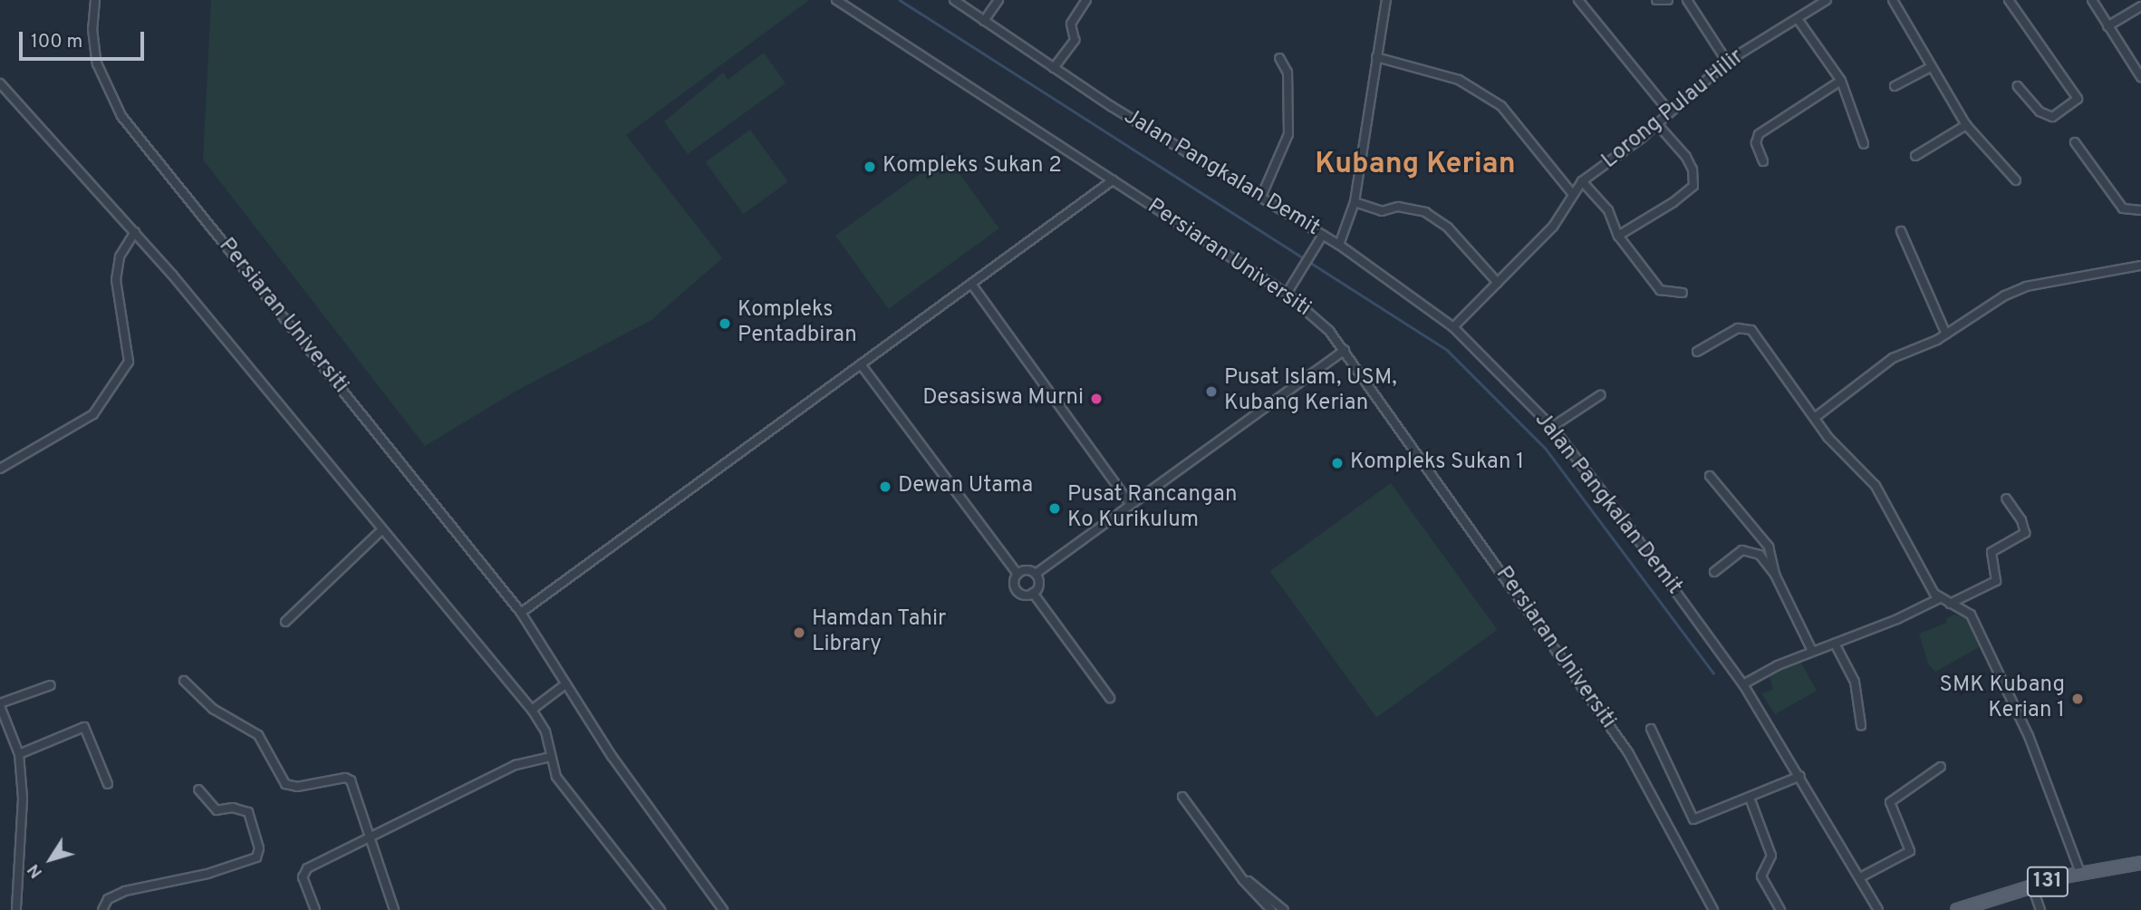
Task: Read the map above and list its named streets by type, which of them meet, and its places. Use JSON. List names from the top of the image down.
{
  "streets": {
    "main road": ["131"],
    "street": ["Lorong Pulau Hilir", "Jalan Pangkalan Demit", "Persiaran Universiti"]
  },
  "crossings": [
    ["Lorong Pulau Hilir", "Jalan Pangkalan Demit"]
  ],
  "districts": ["Kubang Kerian"],
  "places": [
    "Kompleks Sukan 2",
    "Kompleks Pentadbiran",
    "Pusat Islam, USM, Kubang Kerian",
    "Desasiswa Murni",
    "Kompleks Sukan 1",
    "Dewan Utama",
    "Pusat Rancangan Ko Kurikulum",
    "Hamdan Tahir Library",
    "SMK Kubang Kerian 1"
  ],
  "scale_bar": "100 m",
  "north": "bottom left"
}
